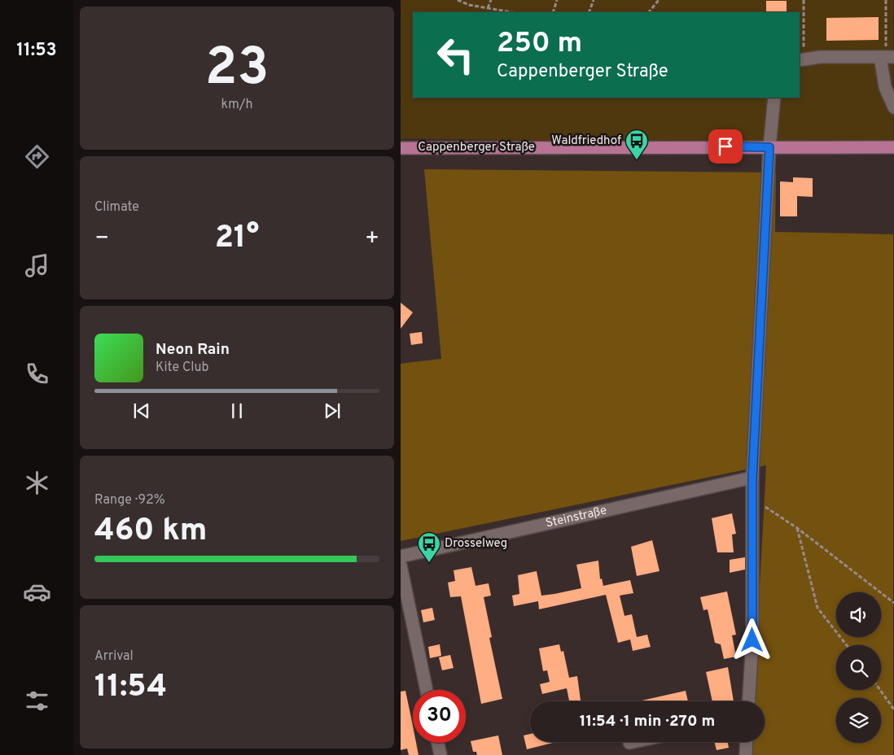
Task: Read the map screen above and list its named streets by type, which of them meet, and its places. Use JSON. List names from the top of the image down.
{
  "streets": {
    "main road": ["Cappenberger Straße"],
    "street": ["Steinstraße"]
  },
  "places": {
    "bus stop": ["Waldfriedhof", "Drosselweg"]
  },
  "page": {
    "tabs": "11:53",
    "tile": [
      ["23", "km/h"],
      "Climate",
      ["Range · 92%", "460 km"],
      ["Arrival", "11:54"]
    ],
    "turn": ["250 m", "Cappenberger Straße"],
    "heat": ["−", "21°", "+"],
    "song": ["Neon Rain", "Kite Club"],
    "limit": "30",
    "trip": "11:54 · 1 min · 270 m"
  }
}
